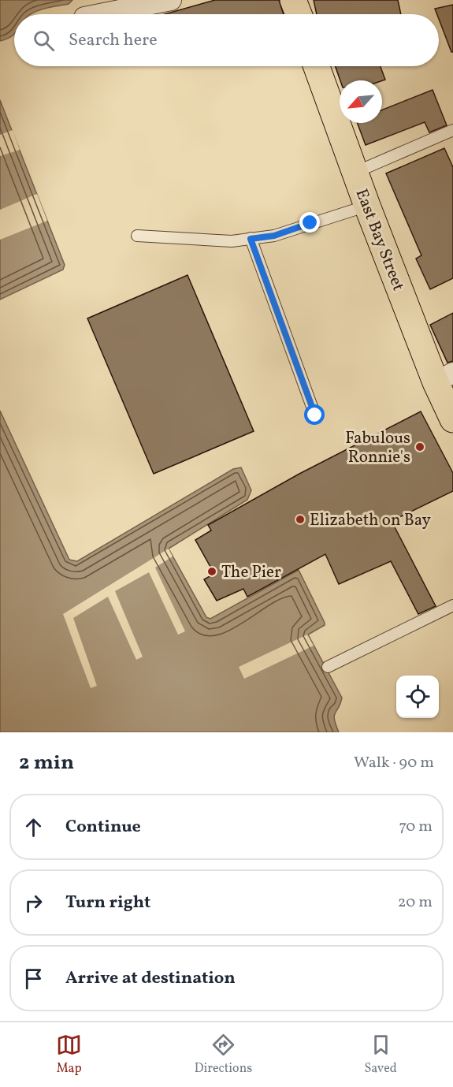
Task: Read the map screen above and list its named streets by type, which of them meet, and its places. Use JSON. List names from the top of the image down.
{
  "streets": {
    "highway": ["East Bay Street"]
  },
  "places": ["Fabulous Ronnie's", "Elizabeth on Bay", "The Pier"],
  "north": "bottom left",
  "page": {
    "search": "Search here",
    "heading": ["2 min", "Walk · 90 m"],
    "list": [
      ["Continue", "70 m"],
      ["Turn right", "20 m"],
      "Arrive at destination"
    ],
    "nav": ["Map", "Directions", "Saved"]
  }
}
